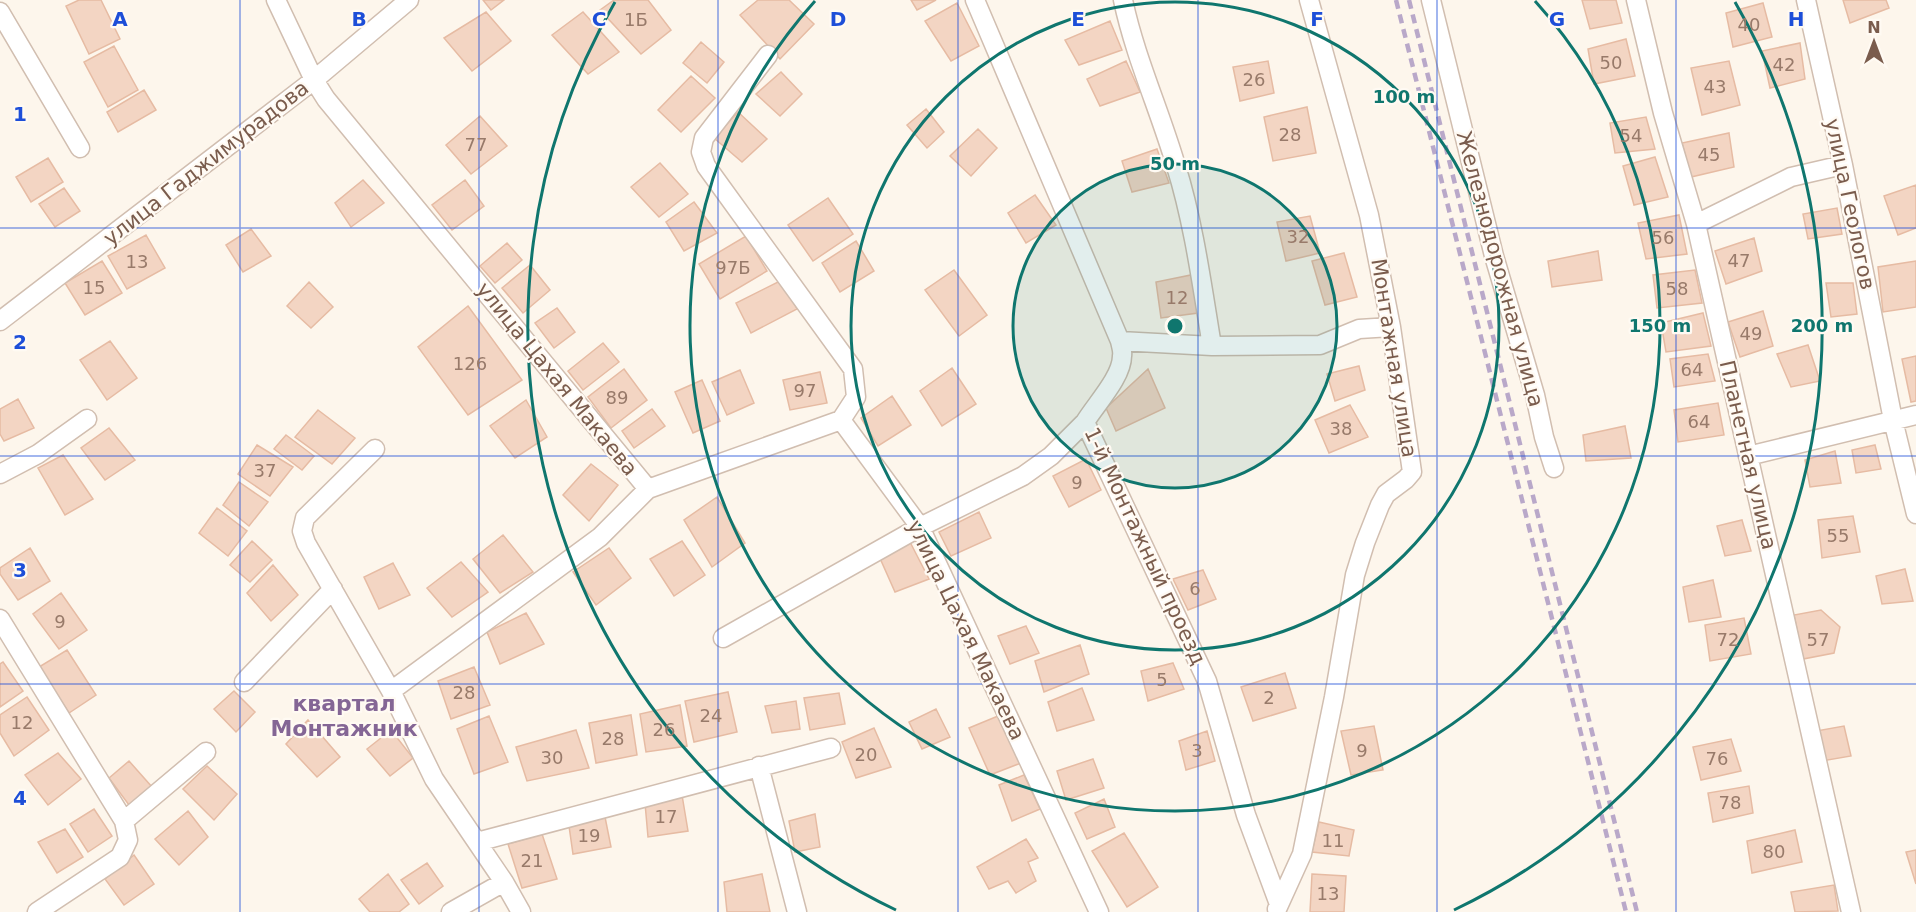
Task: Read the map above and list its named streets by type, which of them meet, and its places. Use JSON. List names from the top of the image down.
{
  "streets": {
    "street": [
      "улица Гаджимурадова",
      "улица Геологов",
      "Железнодорожная улица",
      "Монтажная улица",
      "улица Цахая Макаева",
      "Планетная улица",
      "1-й Монтажный проезд"
    ]
  },
  "crossings": [
    ["улица Гаджимурадова", "улица Цахая Макаева"],
    ["Монтажная улица", "1-й Монтажный проезд"]
  ],
  "districts": ["квартал Монтажник"],
  "house_numbers": [
    "1Б",
    "40",
    "50",
    "42",
    "26",
    "43",
    "28",
    "54",
    "77",
    "45",
    "32",
    "56",
    "47",
    "13",
    "97Б",
    "15",
    "58",
    "12",
    "49",
    "126",
    "64",
    "97",
    "89",
    "64",
    "38",
    "37",
    "9",
    "55",
    "6",
    "9",
    "72",
    "57",
    "5",
    "28",
    "2",
    "24",
    "12",
    "26",
    "28",
    "3",
    "9",
    "20",
    "30",
    "76",
    "78",
    "17",
    "19",
    "11",
    "80",
    "21",
    "13"
  ],
  "north": "top",
  "grid": {
    "columns": [
      "A",
      "B",
      "C",
      "D",
      "E",
      "F",
      "G",
      "H"
    ],
    "rows": [
      "1",
      "2",
      "3",
      "4"
    ]
  },
  "rings": [
    "100 m",
    "50 m",
    "150 m",
    "200 m"
  ]
}
